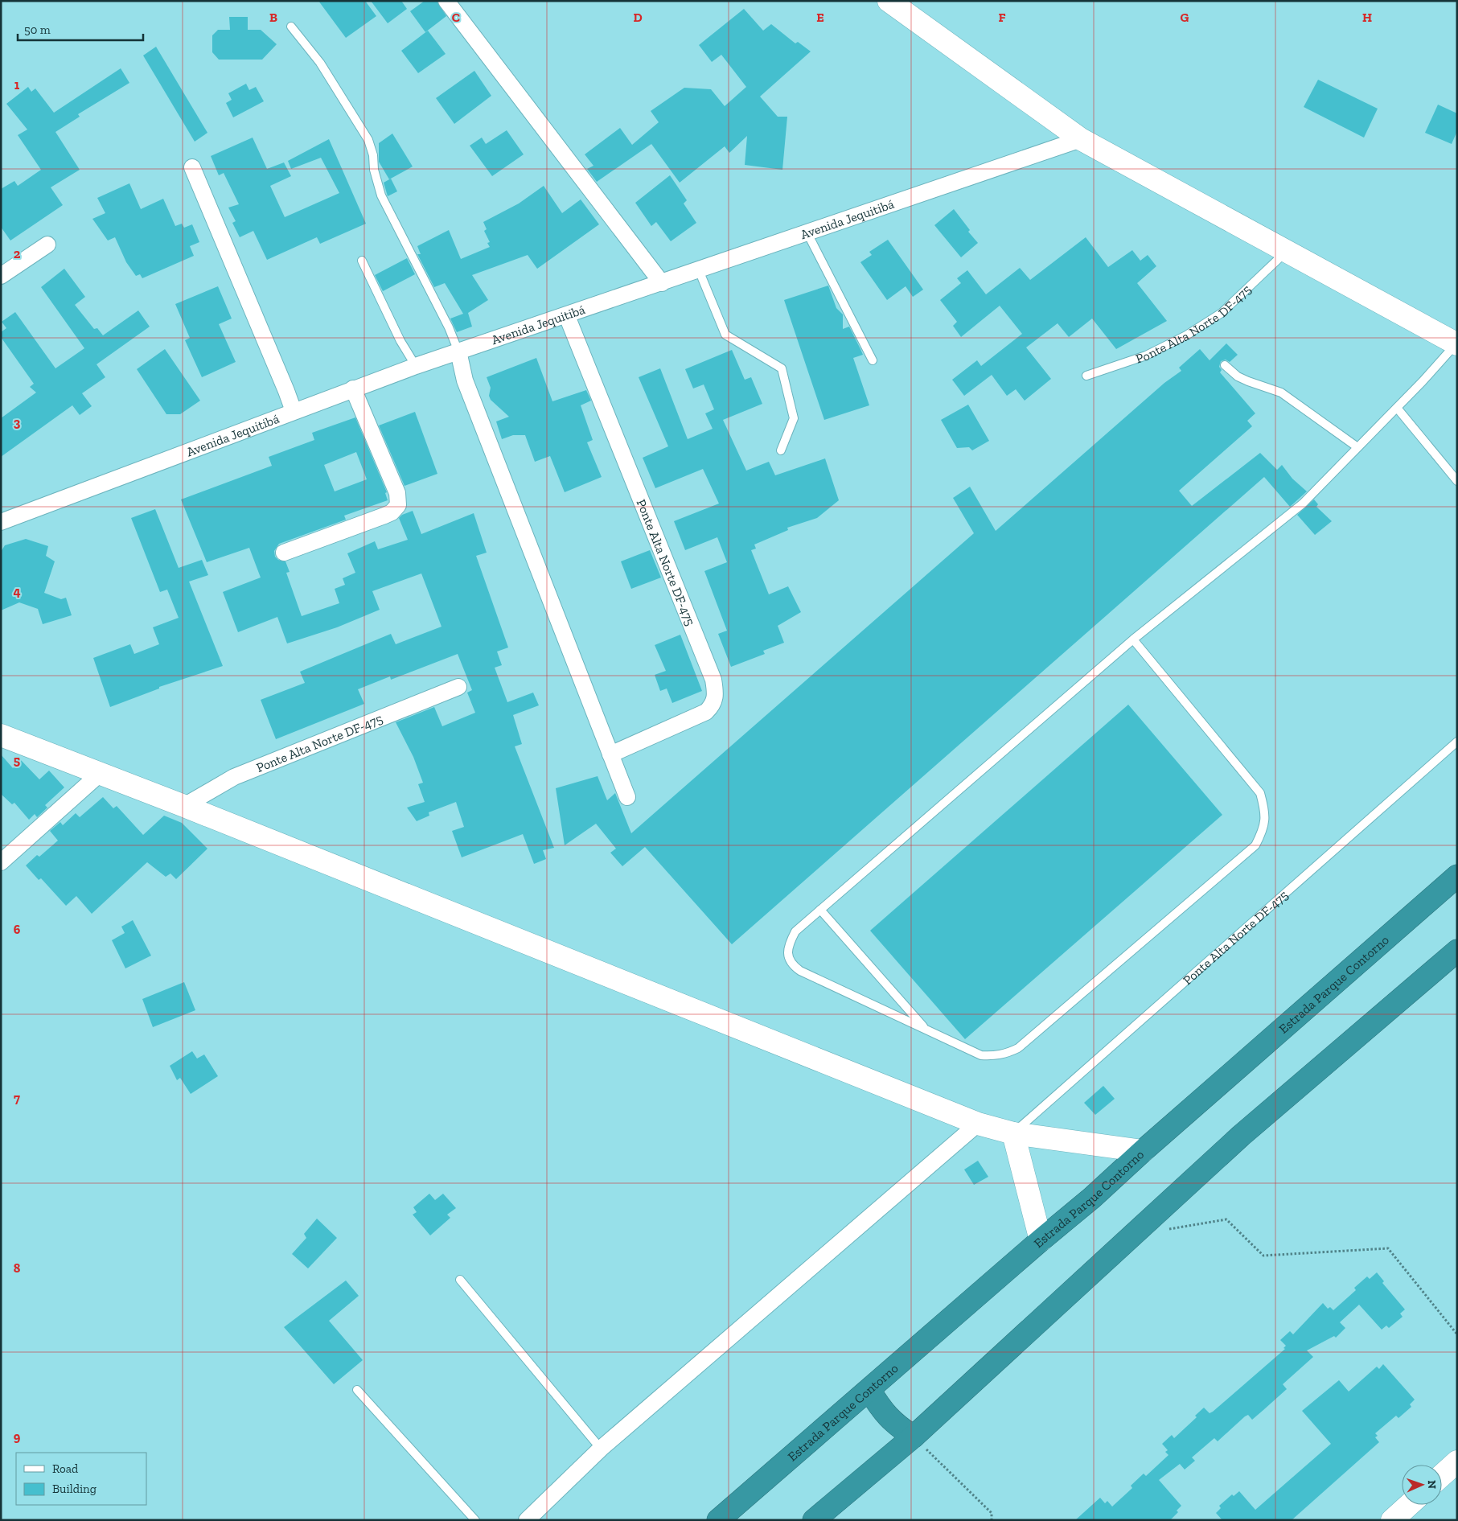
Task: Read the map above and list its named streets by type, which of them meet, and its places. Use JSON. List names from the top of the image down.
{
  "streets": {
    "highway": ["Estrada Parque Contorno"],
    "street": ["Avenida Jequitibá", "Ponte Alta Norte DF-475"]
  },
  "crossings": [
    ["Avenida Jequitibá", "Ponte Alta Norte DF-475"]
  ],
  "legend": ["Road", "Building"],
  "scale_bar": "50 m",
  "north": "right",
  "grid": {
    "columns": [
      "B",
      "C",
      "D",
      "E",
      "F",
      "G",
      "H"
    ],
    "rows": [
      "1",
      "2",
      "3",
      "4",
      "5",
      "6",
      "7",
      "8",
      "9"
    ]
  }
}
